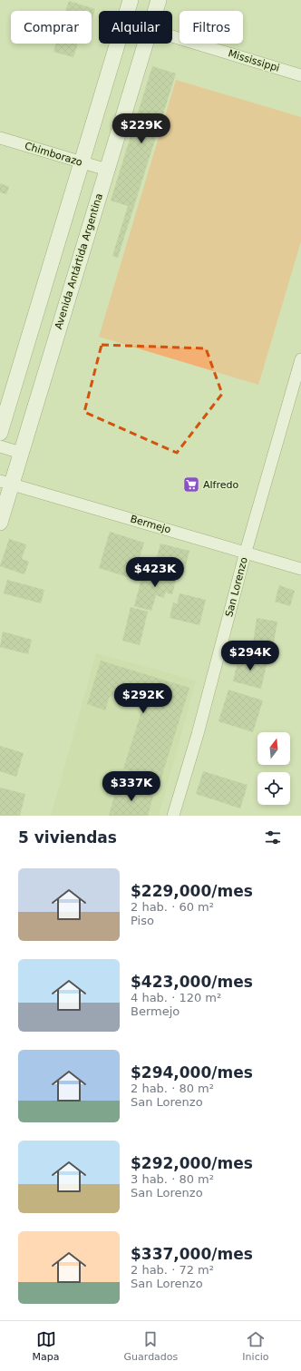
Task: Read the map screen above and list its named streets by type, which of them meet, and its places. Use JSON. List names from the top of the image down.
{
  "streets": {
    "street": [
      "Mississippi",
      "Chimborazo",
      "Avenida Antártida Argentina",
      "Bermejo",
      "San Lorenzo"
    ]
  },
  "crossings": [
    ["Chimborazo", "Avenida Antártida Argentina"],
    ["Avenida Antártida Argentina", "Bermejo"],
    ["Bermejo", "San Lorenzo"]
  ],
  "places": {
    "supermarket": ["Alfredo"]
  },
  "north": "top",
  "page": {
    "chip": ["Comprar", "Alquilar", "Filtros"],
    "price": [
      "$229K",
      "$423K",
      "$294K",
      "$292K",
      "$337K"
    ],
    "heading": "5 viviendas",
    "list": [
      {
        "name": "$229,000/mes",
        "note": "2 hab. · 60 m² · Piso"
      },
      {
        "name": "$423,000/mes",
        "note": "4 hab. · 120 m² · Bermejo"
      },
      {
        "name": "$294,000/mes",
        "note": "2 hab. · 80 m² · San Lorenzo"
      },
      {
        "name": "$292,000/mes",
        "note": "3 hab. · 80 m² · San Lorenzo"
      },
      {
        "name": "$337,000/mes",
        "note": "2 hab. · 72 m² · San Lorenzo"
      }
    ],
    "tabs": ["Mapa", "Guardados", "Inicio"]
  }
}
